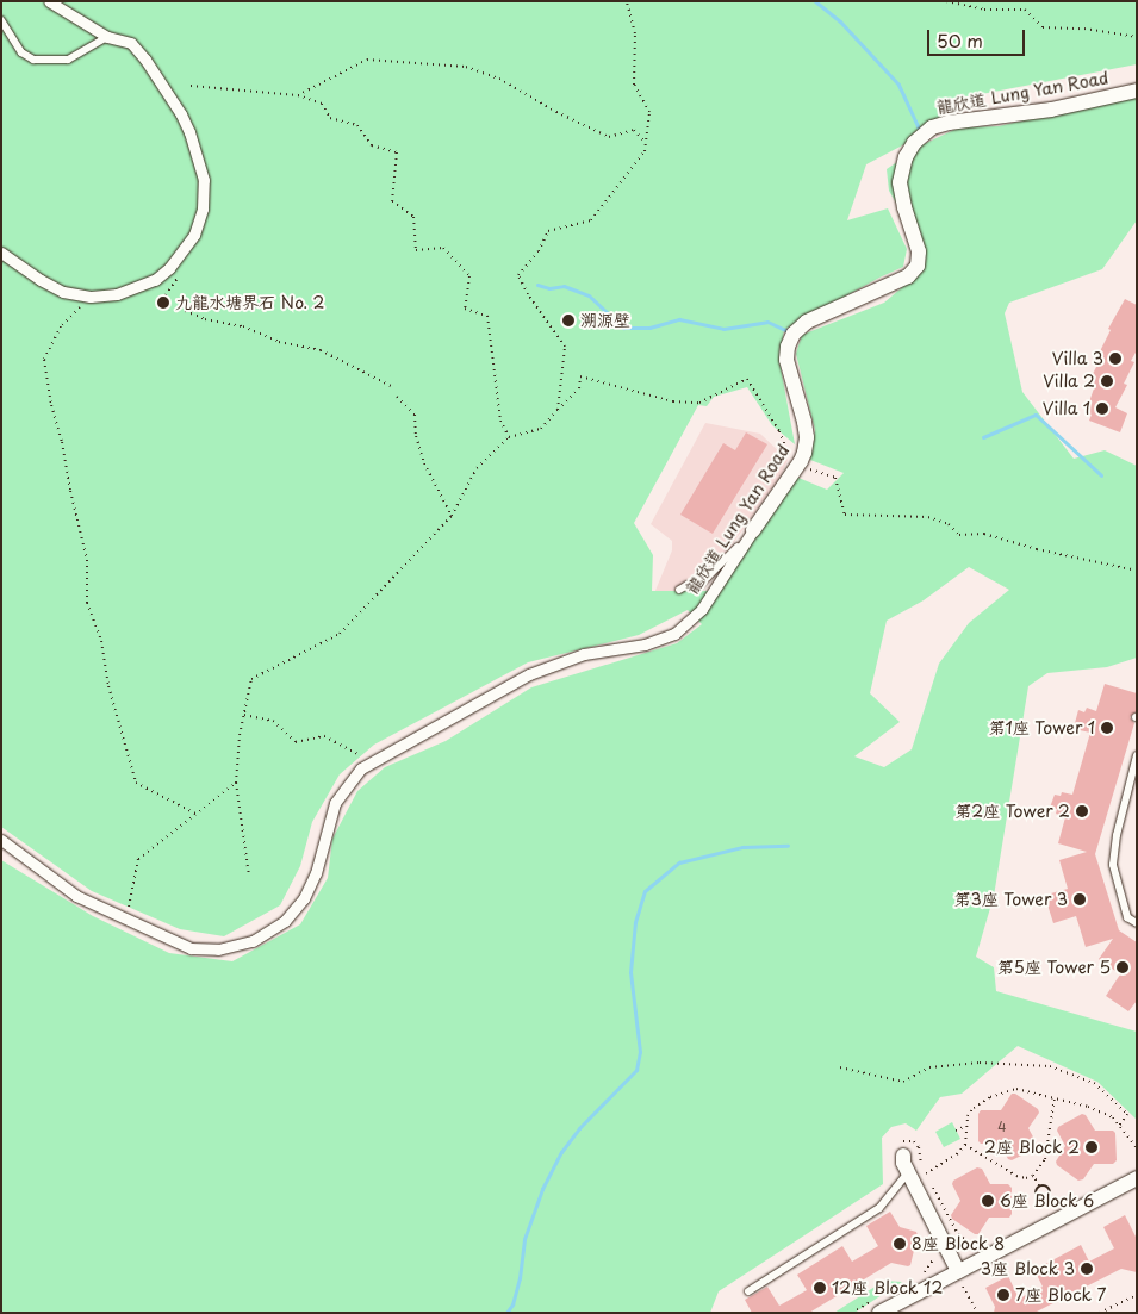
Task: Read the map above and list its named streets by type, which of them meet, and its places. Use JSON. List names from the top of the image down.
{
  "streets": {
    "street": ["龍欣道 Lung Yan Road"]
  },
  "places": [
    "九龍水塘界石 No. 2",
    "溯源壁",
    "Villa 3",
    "Villa 2",
    "Villa 1",
    "第1座 Tower 1",
    "第2座 Tower 2",
    "第3座 Tower 3",
    "第5座 Tower 5",
    "2座 Block 2",
    "6座 Block 6",
    "8座 Block 8",
    "3座 Block 3",
    "12座 Block 12",
    "7座 Block 7"
  ],
  "house_numbers": ["4"],
  "scale_bar": "50 m"
}
